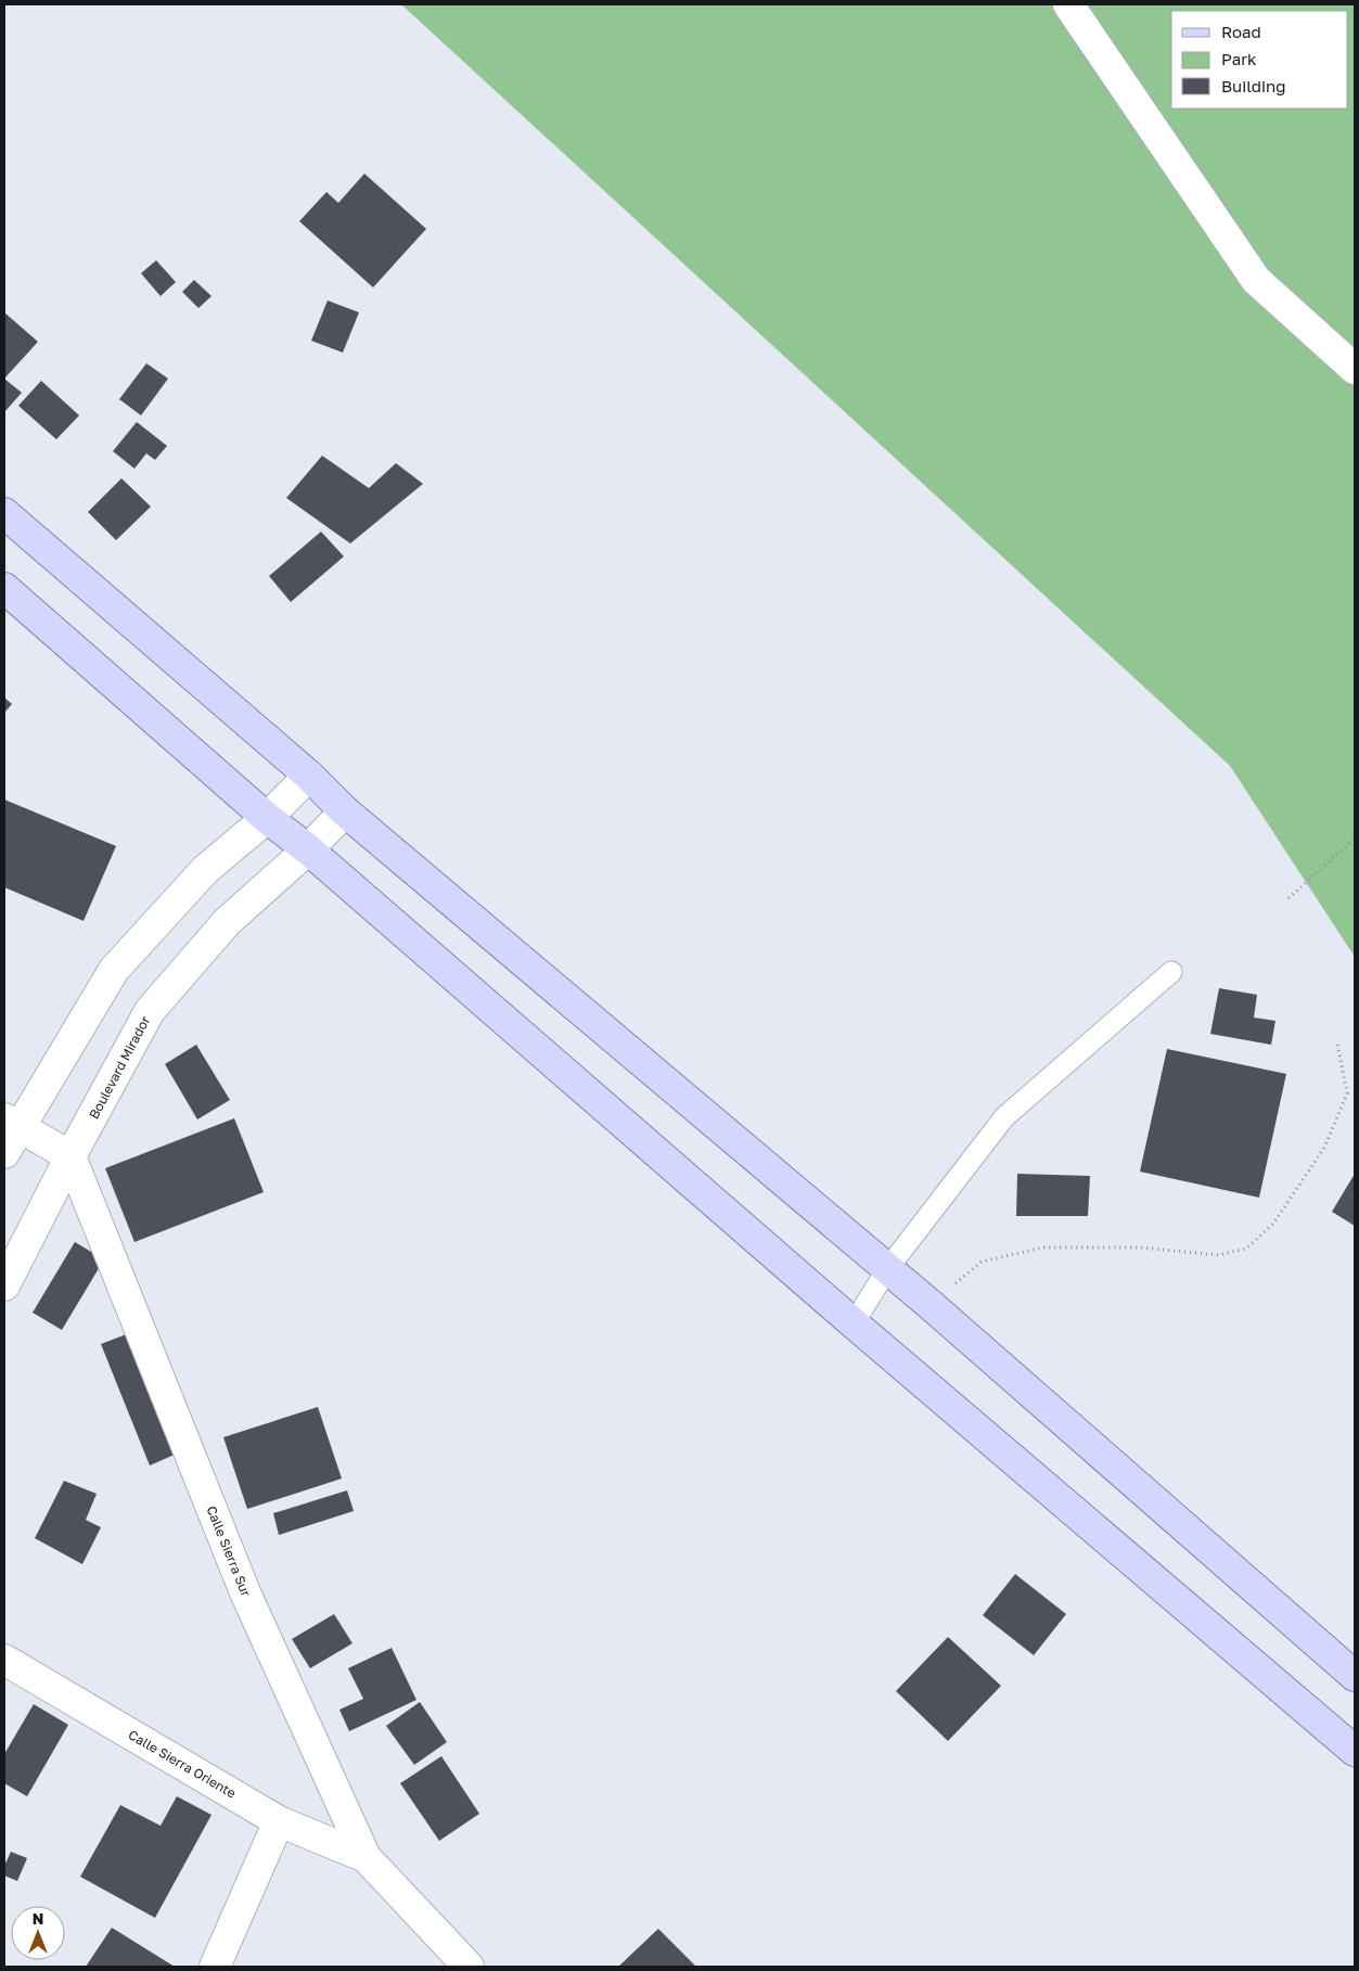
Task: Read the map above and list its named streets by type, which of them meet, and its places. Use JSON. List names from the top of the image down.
{
  "streets": {
    "street": ["Boulevard Mirador", "Calle Sierra Sur", "Calle Sierra Oriente"]
  },
  "crossings": [
    ["Boulevard Mirador", "Calle Sierra Sur"],
    ["Calle Sierra Sur", "Calle Sierra Oriente"]
  ],
  "legend": ["Road", "Park", "Building"],
  "north": "top"
}
